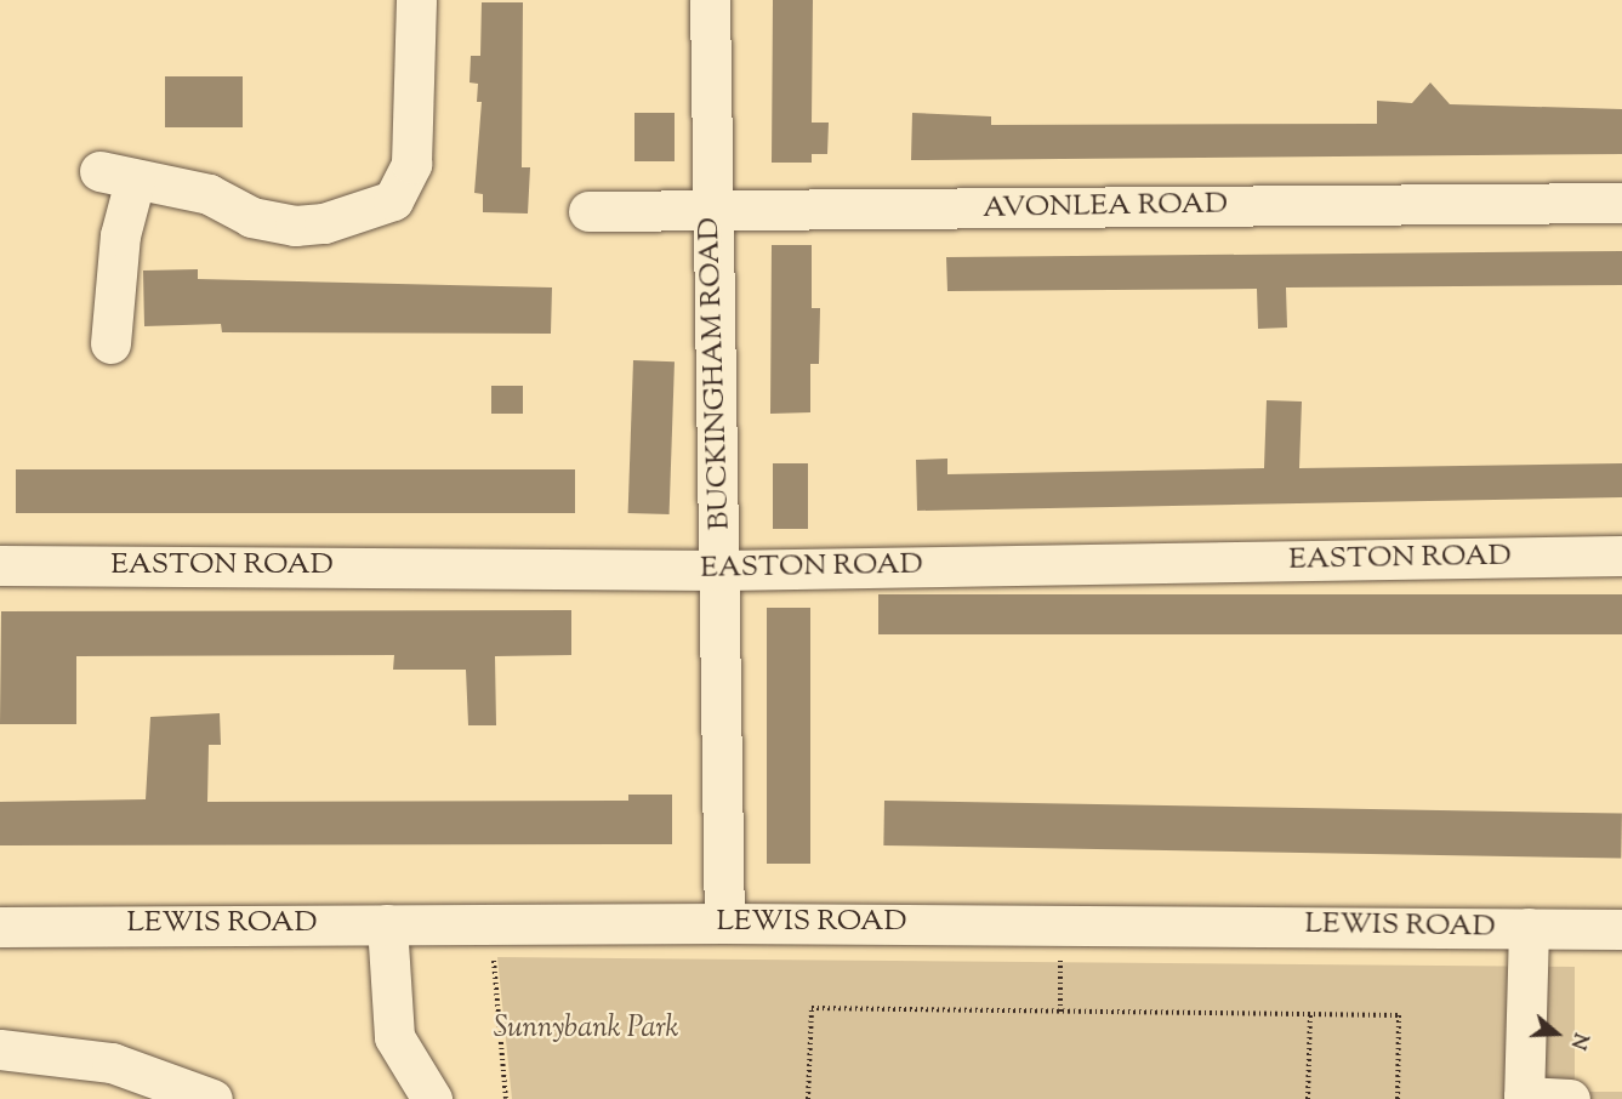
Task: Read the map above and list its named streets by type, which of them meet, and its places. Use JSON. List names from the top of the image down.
{
  "streets": {
    "street": [
      "AVONLEA ROAD",
      "BUCKINGHAM ROAD",
      "EASTON ROAD",
      "LEWIS ROAD"
    ]
  },
  "crossings": [
    ["AVONLEA ROAD", "BUCKINGHAM ROAD"],
    ["BUCKINGHAM ROAD", "EASTON ROAD"],
    ["BUCKINGHAM ROAD", "LEWIS ROAD"]
  ],
  "parks": ["Sunnybank Park"],
  "north": "right"
}
